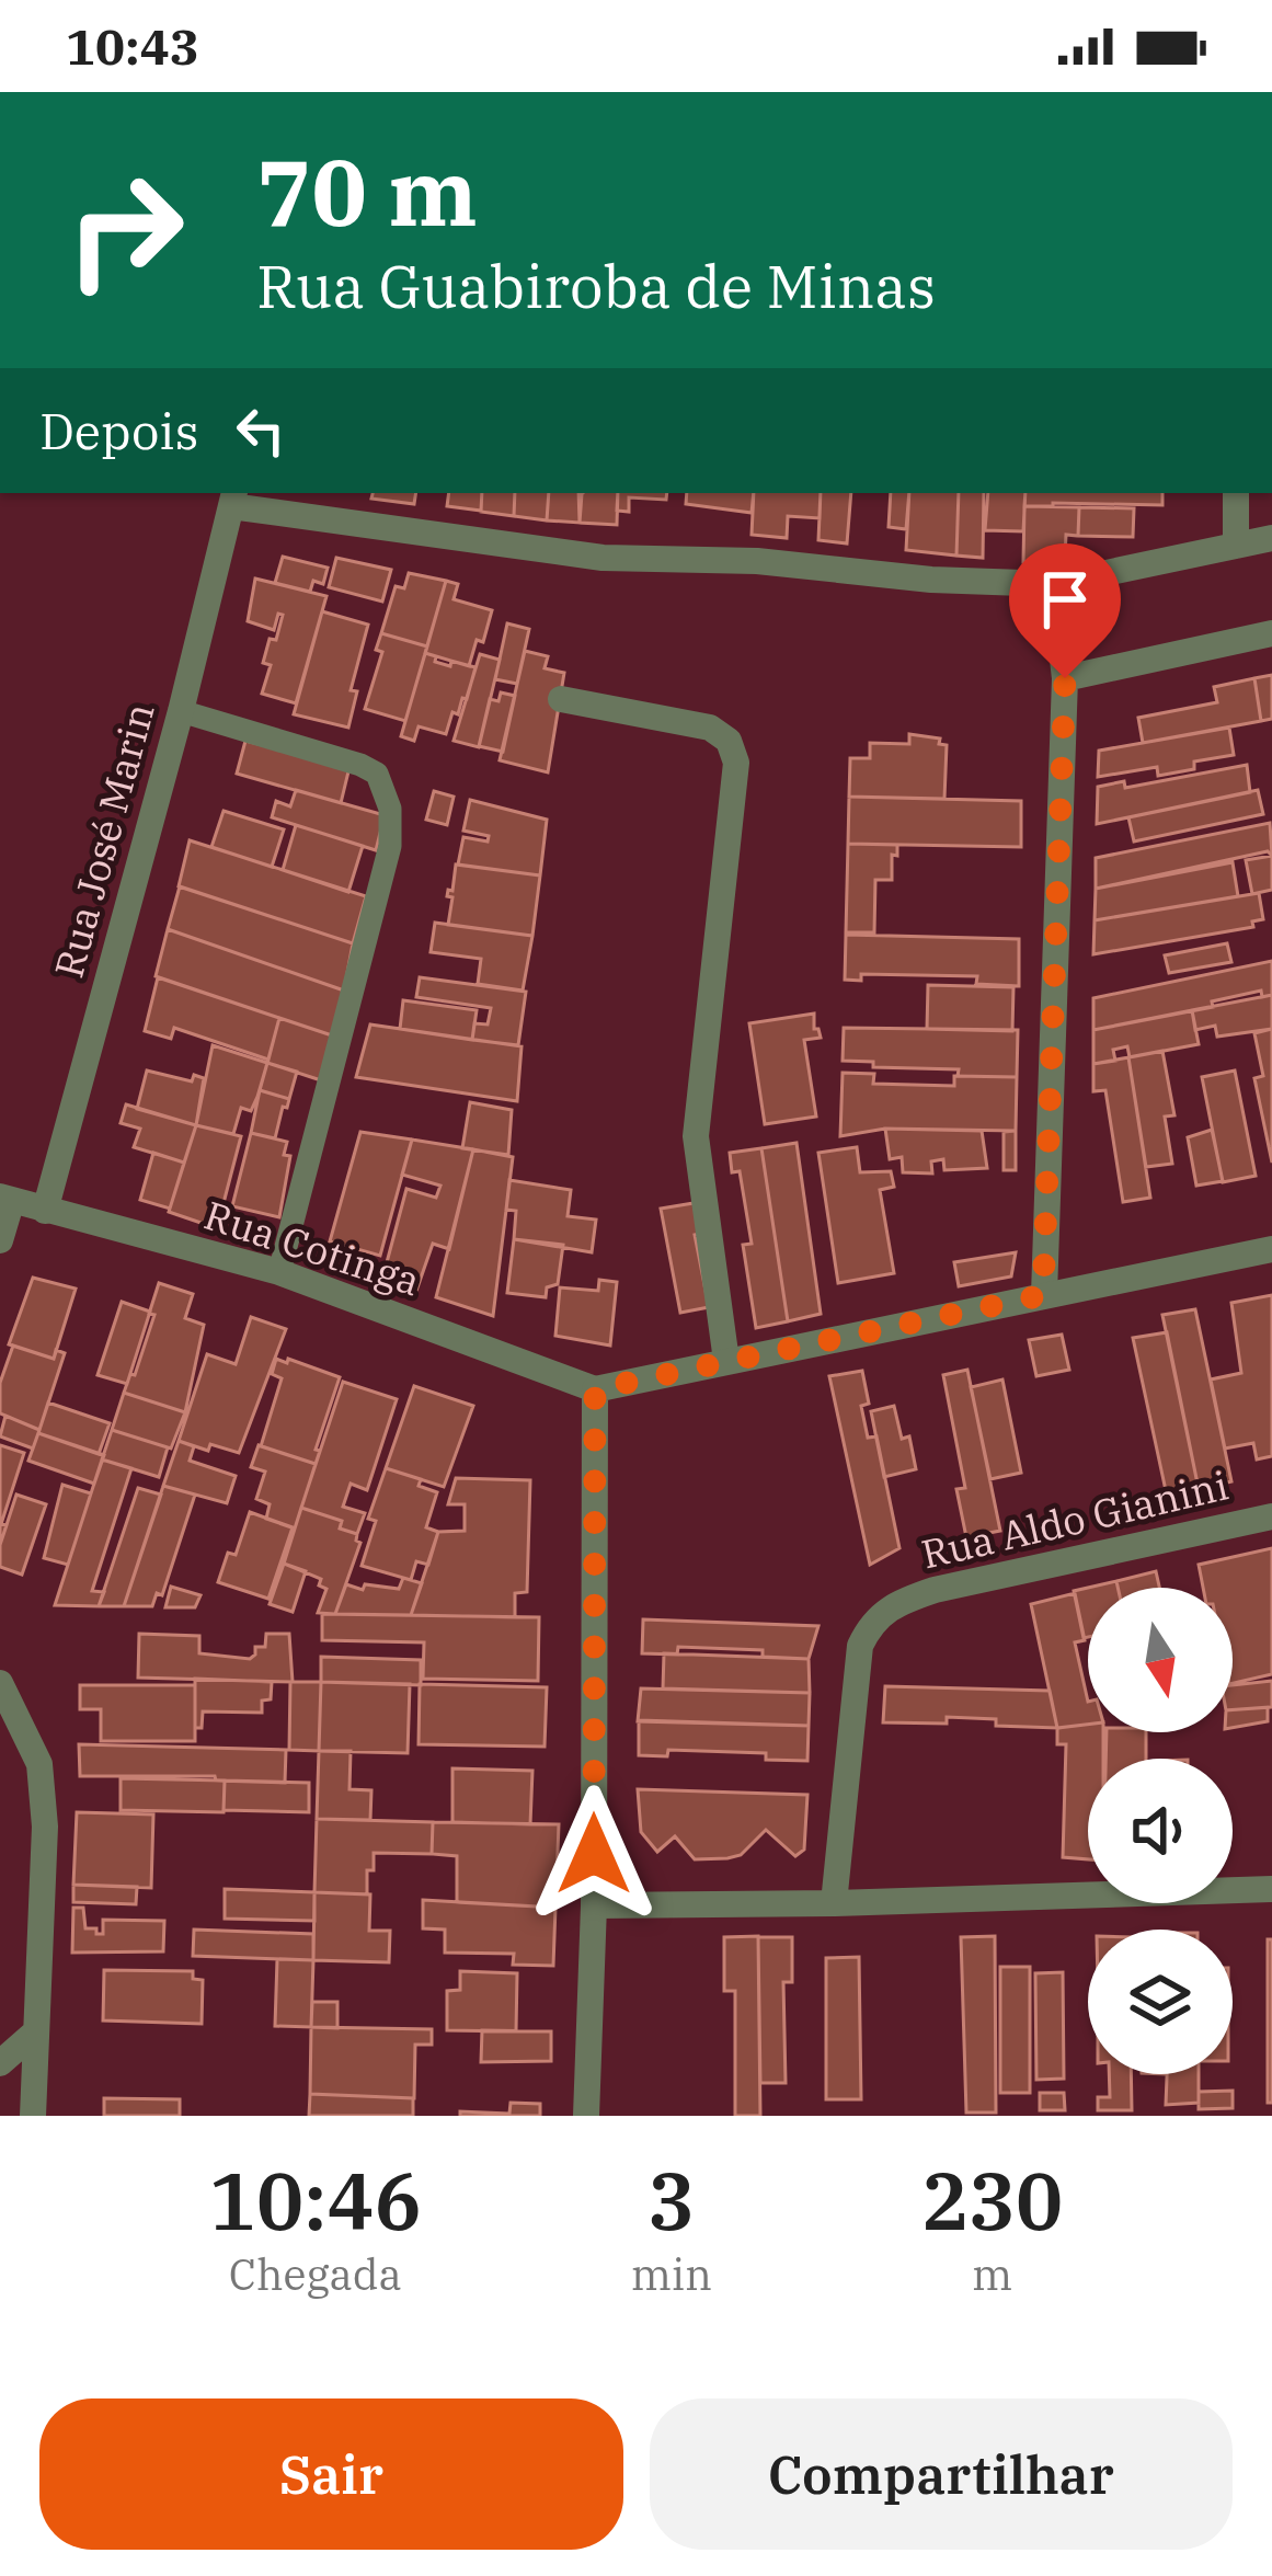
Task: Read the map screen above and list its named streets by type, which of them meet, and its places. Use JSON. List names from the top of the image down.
{
  "streets": {
    "street": ["Rua José Marin", "Rua Cotinga", "Rua Aldo Gianini"]
  },
  "crossings": [
    ["Rua José Marin", "Rua Cotinga"]
  ],
  "north": "bottom",
  "page": {
    "status": "10:43",
    "turn": ["70 m", "Rua Guabiroba de Minas"],
    "then": "Depois",
    "eta": [
      "10:46",
      "Chegada",
      "3",
      "min",
      "230",
      "m"
    ],
    "buttons": ["Sair", "Compartilhar"]
  }
}
